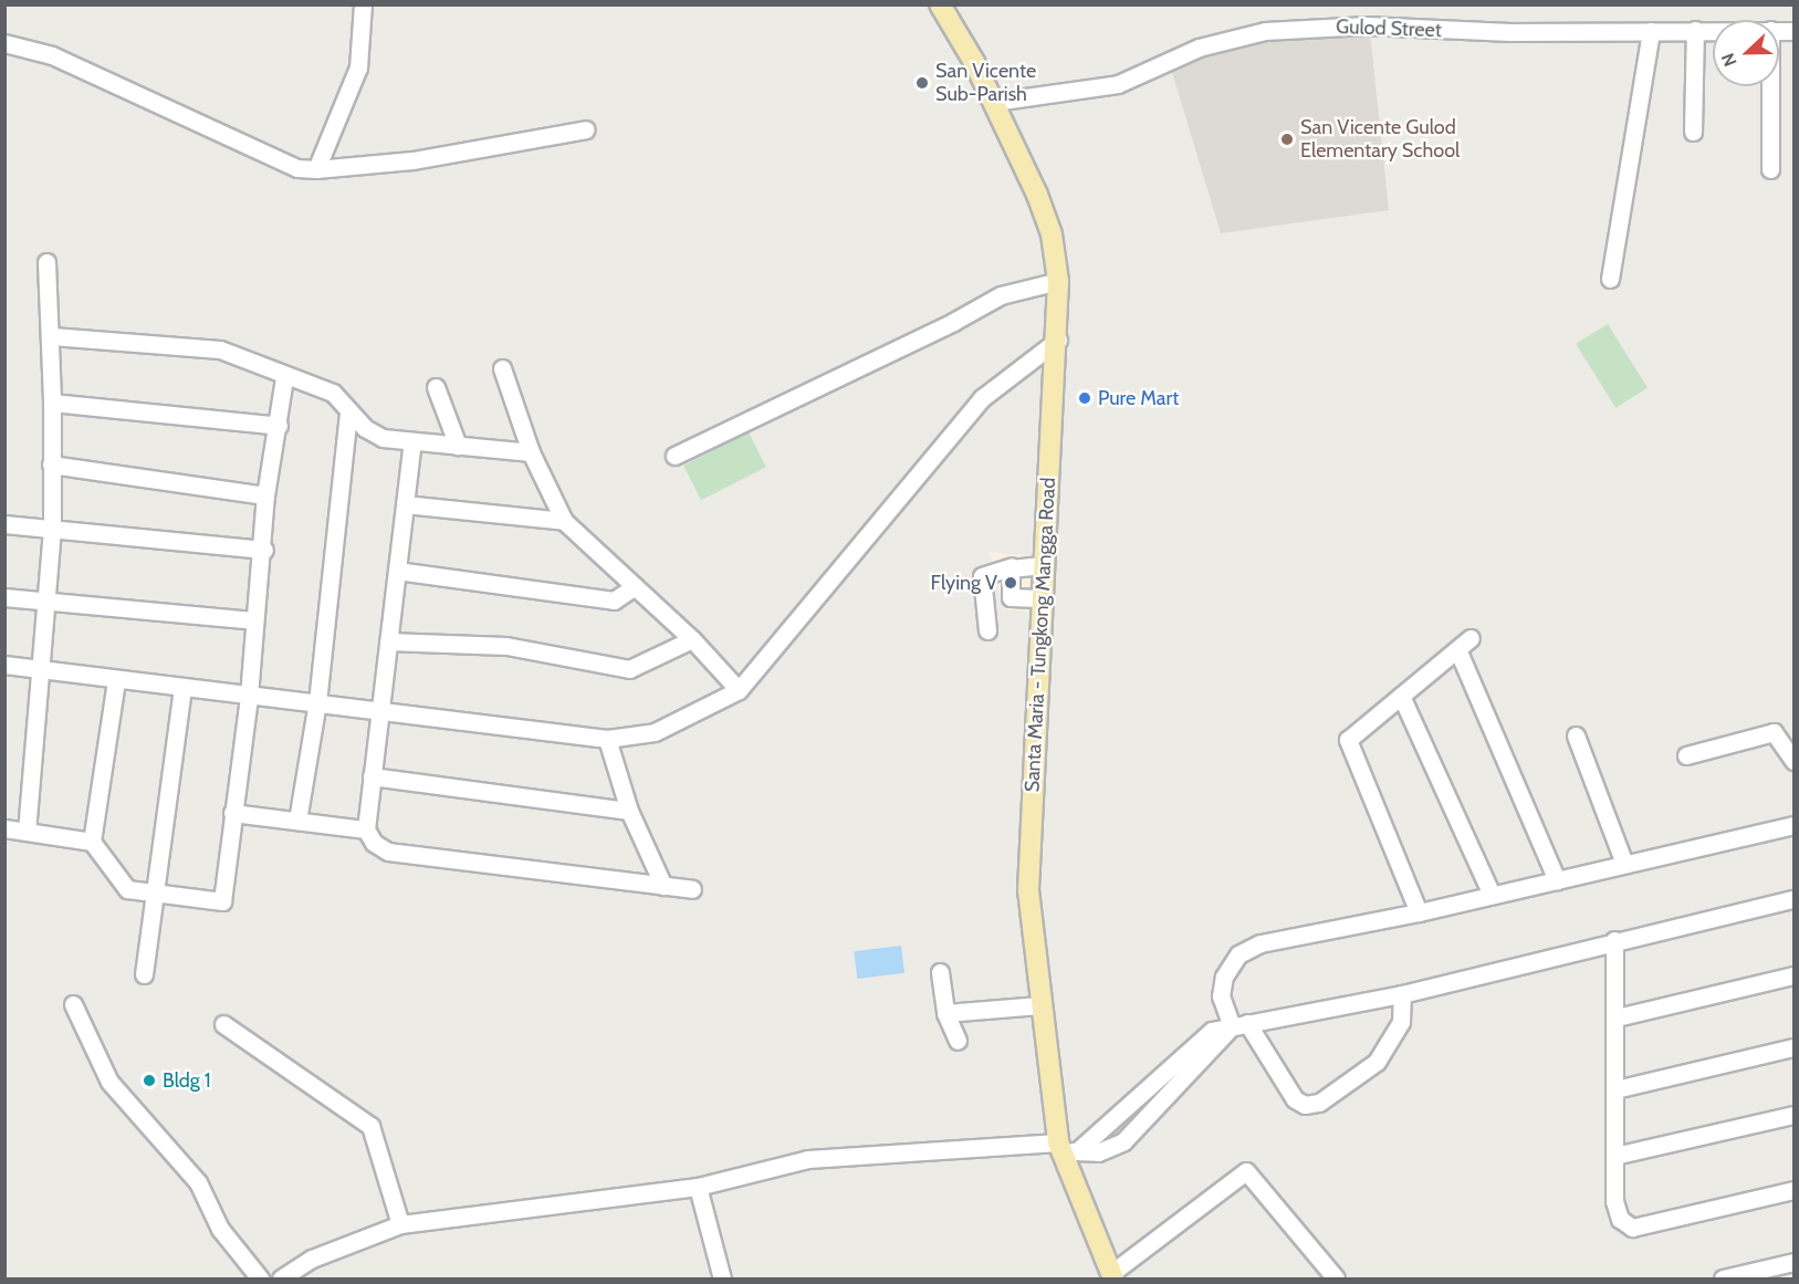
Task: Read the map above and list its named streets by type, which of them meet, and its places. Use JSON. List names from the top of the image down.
{
  "streets": {
    "main road": ["Santa Maria - Tungkong Mangga Road"],
    "street": ["Gulod Street"]
  },
  "crossings": [
    ["Gulod Street", "Santa Maria - Tungkong Mangga Road"]
  ],
  "places": [
    "San Vicente Sub-Parish",
    "San Vicente Gulod Elementary School",
    "Pure Mart",
    "Flying V",
    "Bldg 1"
  ],
  "north": "left"
}
